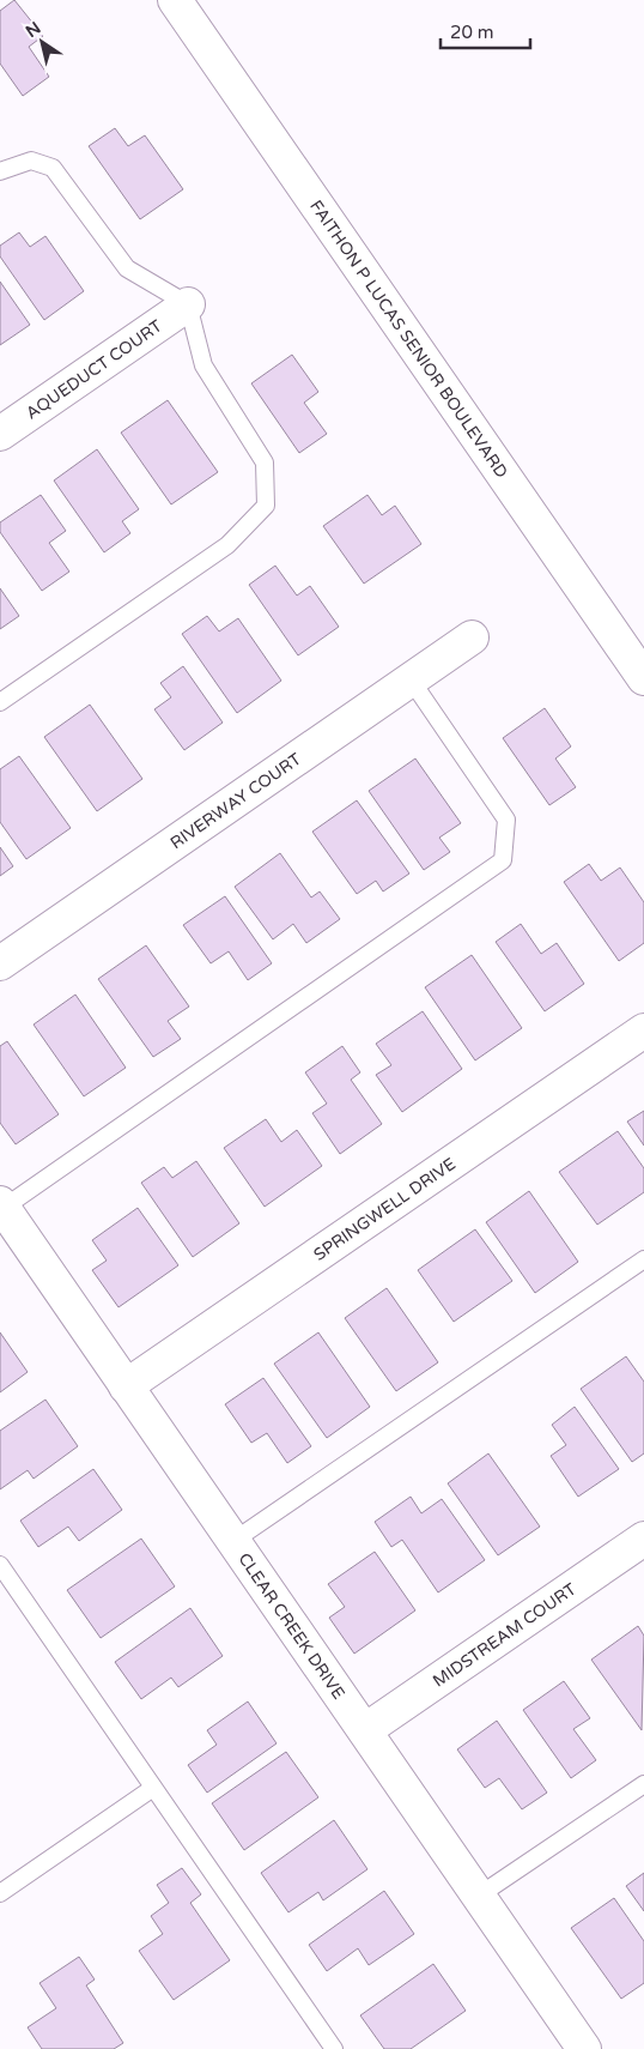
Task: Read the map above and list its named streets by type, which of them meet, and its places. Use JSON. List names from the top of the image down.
{
  "streets": {
    "street": [
      "FAITHON P LUCAS SENIOR BOULEVARD",
      "AQUEDUCT COURT",
      "RIVERWAY COURT",
      "SPRINGWELL DRIVE",
      "CLEAR CREEK DRIVE",
      "MIDSTREAM COURT"
    ]
  },
  "crossings": [
    ["SPRINGWELL DRIVE", "CLEAR CREEK DRIVE"],
    ["CLEAR CREEK DRIVE", "MIDSTREAM COURT"]
  ],
  "scale_bar": "20 m",
  "north": "top left"
}
